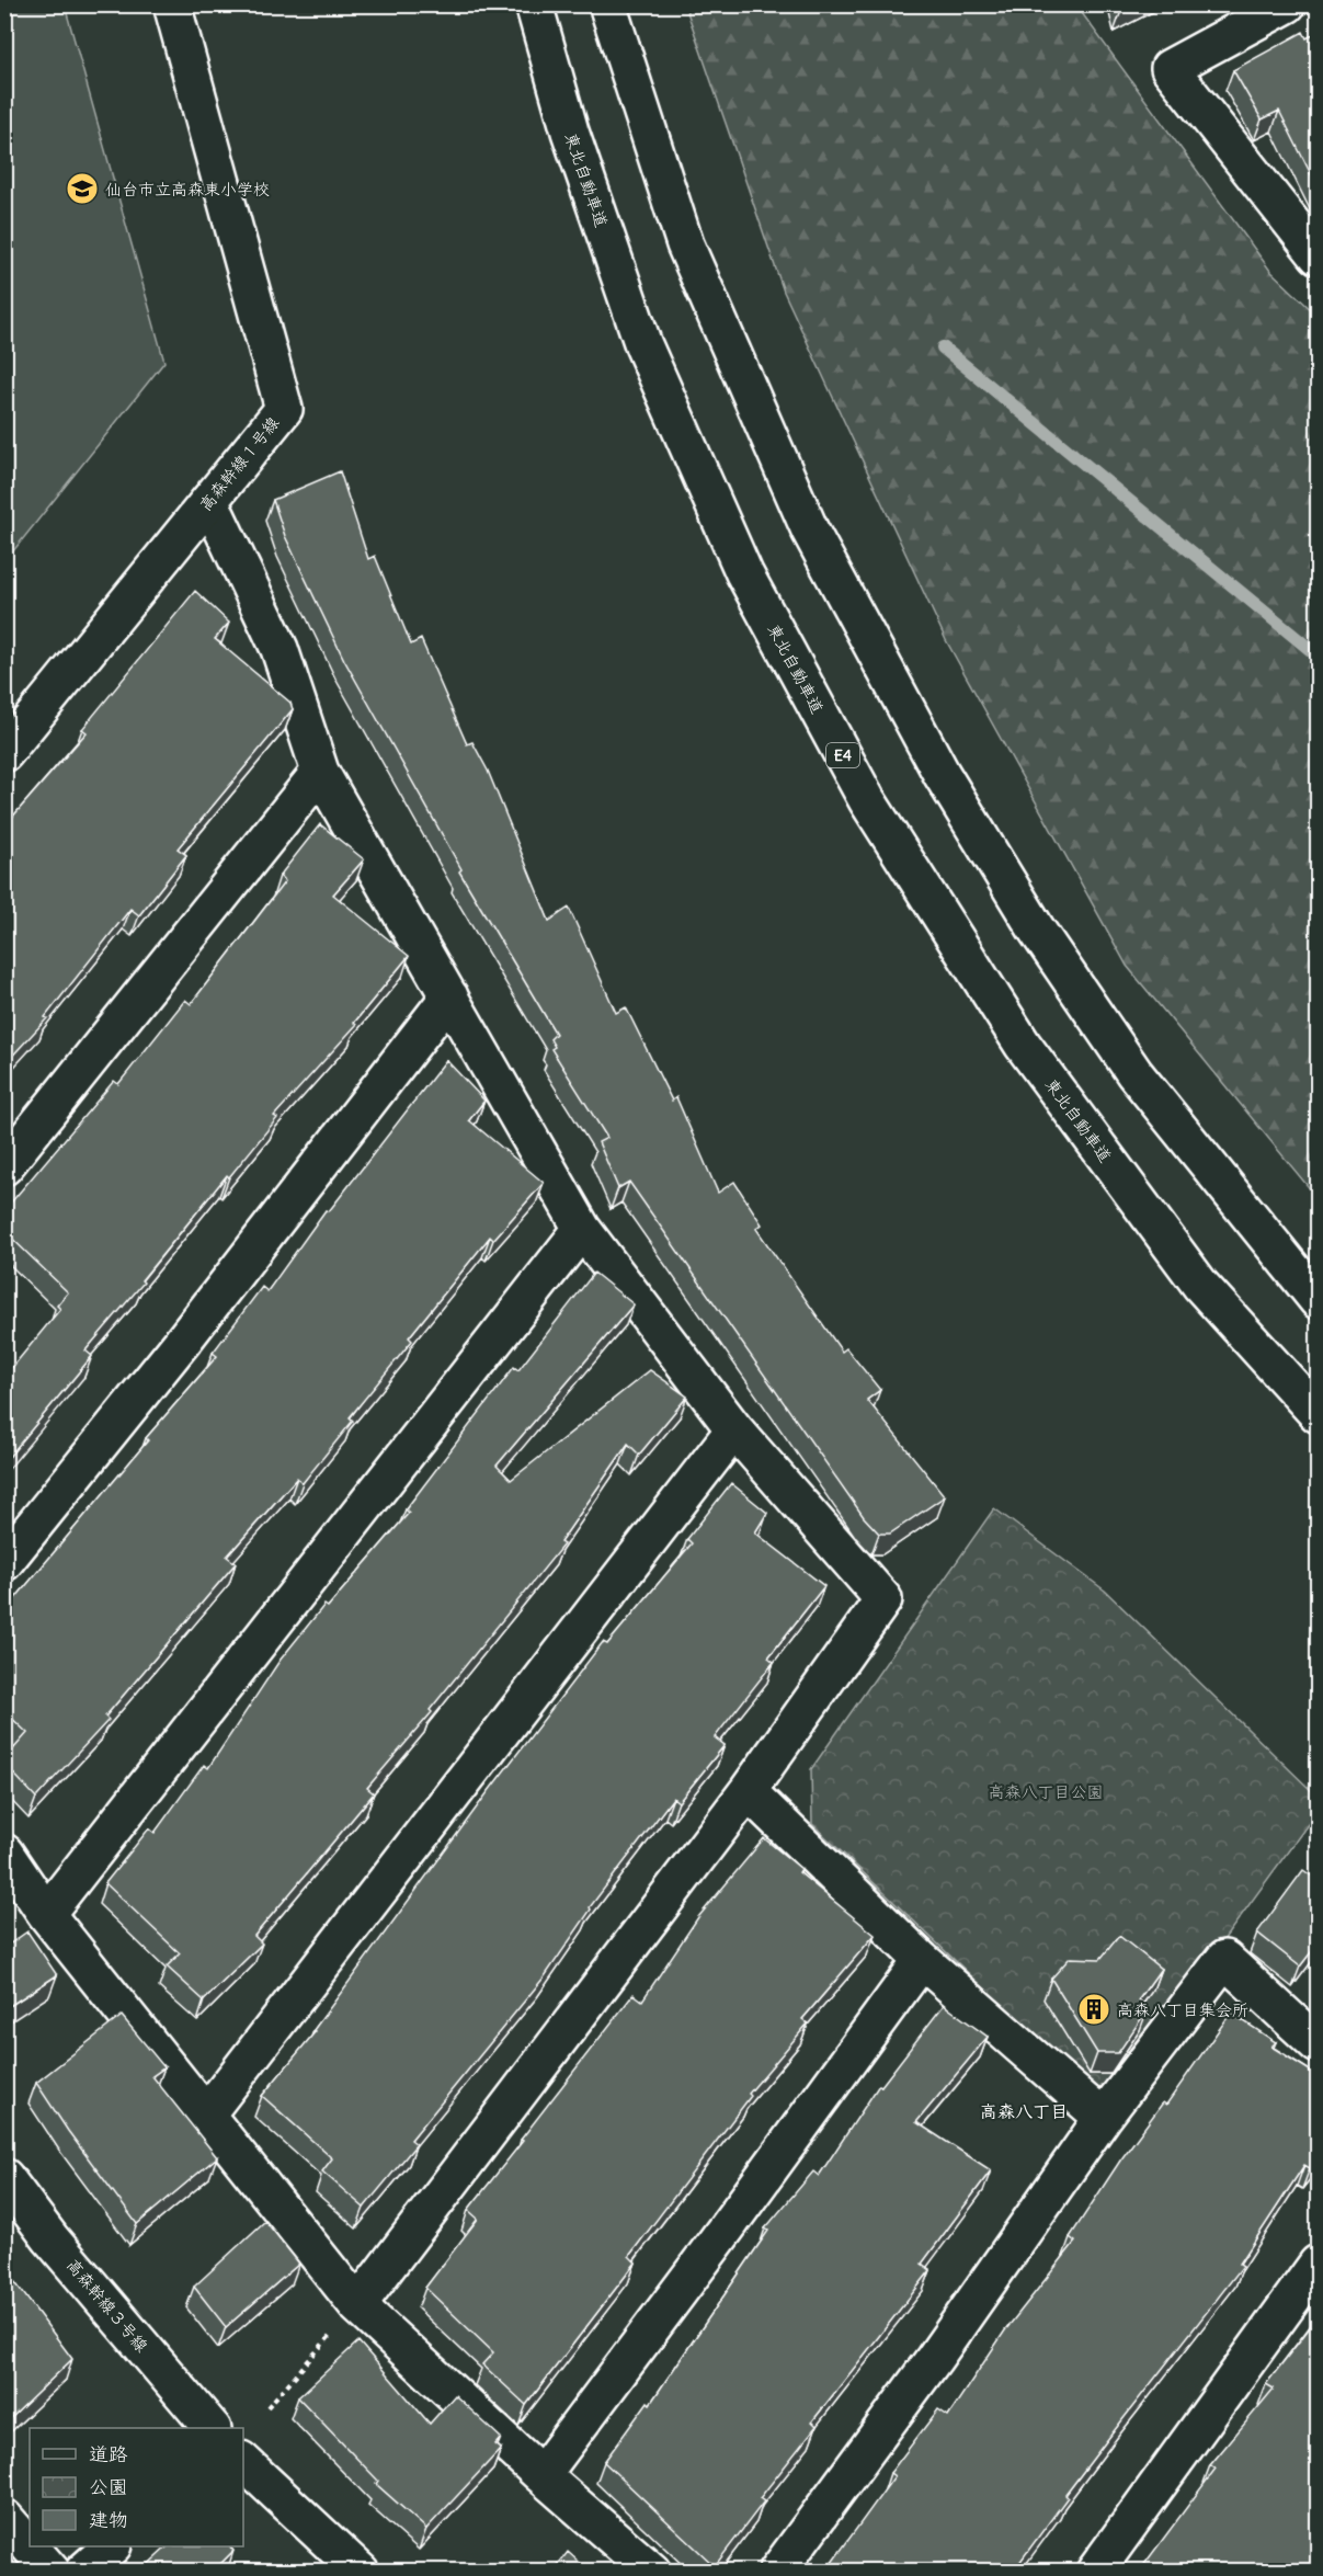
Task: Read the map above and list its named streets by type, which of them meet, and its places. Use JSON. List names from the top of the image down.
{
  "streets": {
    "main road": [
      "東北自動車道",
      "高森幹線１号線",
      "E4",
      "高森幹線３号線"
    ]
  },
  "districts": ["高森八丁目"],
  "parks": ["高森八丁目公園"],
  "places": {
    "school or university": ["仙台市立高森東小学校"],
    "building": ["高森八丁目集会所"]
  },
  "legend": ["道路", "公園", "建物"]
}
